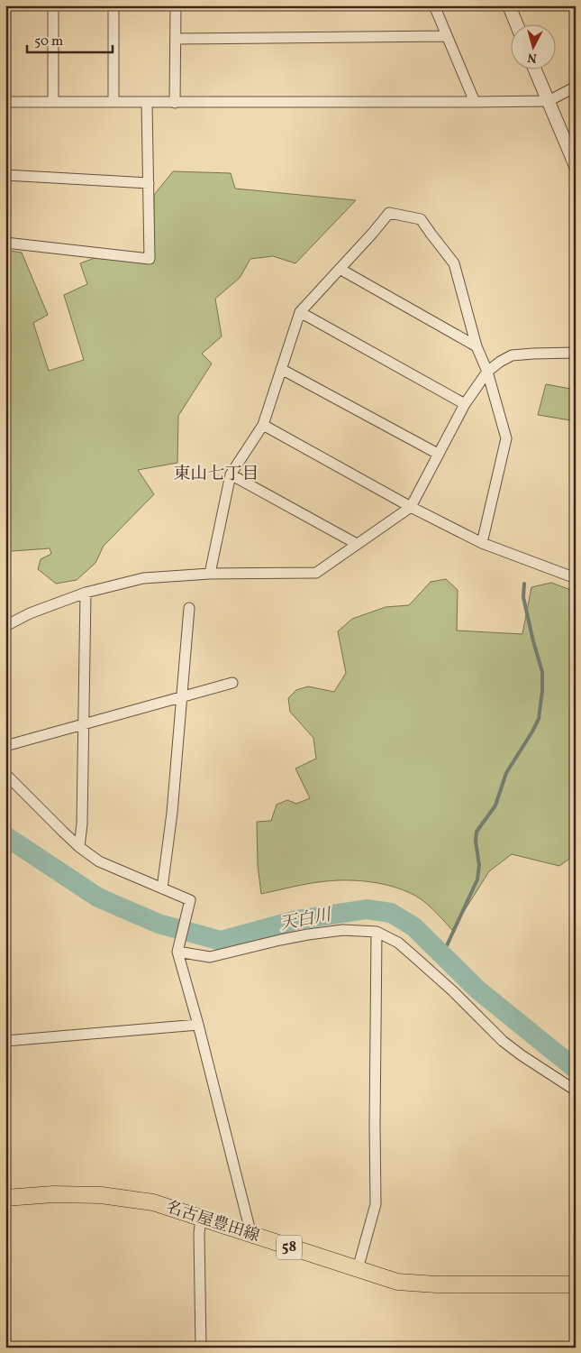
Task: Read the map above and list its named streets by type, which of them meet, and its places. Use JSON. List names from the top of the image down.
{
  "streets": {
    "main road": ["名古屋豊田線", "58"]
  },
  "districts": ["東山七丁目"],
  "water": ["天白川"],
  "scale_bar": "50 m",
  "north": "bottom"
}
